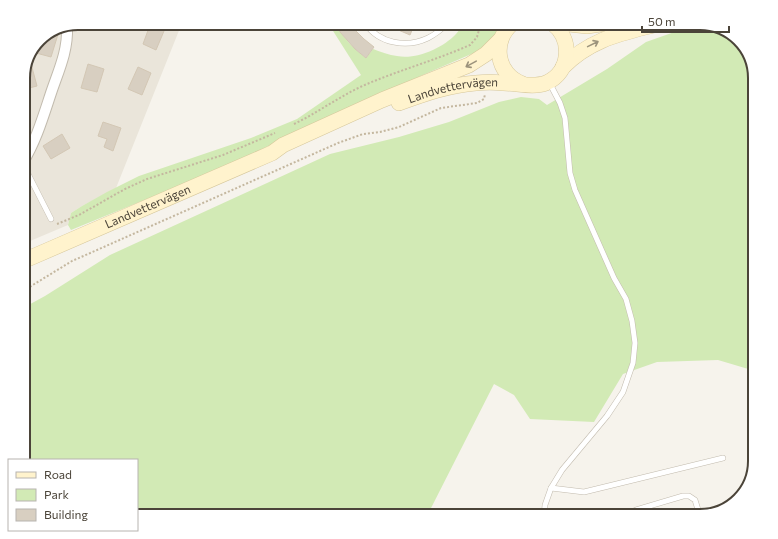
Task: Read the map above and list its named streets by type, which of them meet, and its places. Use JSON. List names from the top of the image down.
{
  "streets": {
    "street": ["Landvettervägen"]
  },
  "legend": ["Road", "Park", "Building"],
  "scale_bar": "50 m"
}
